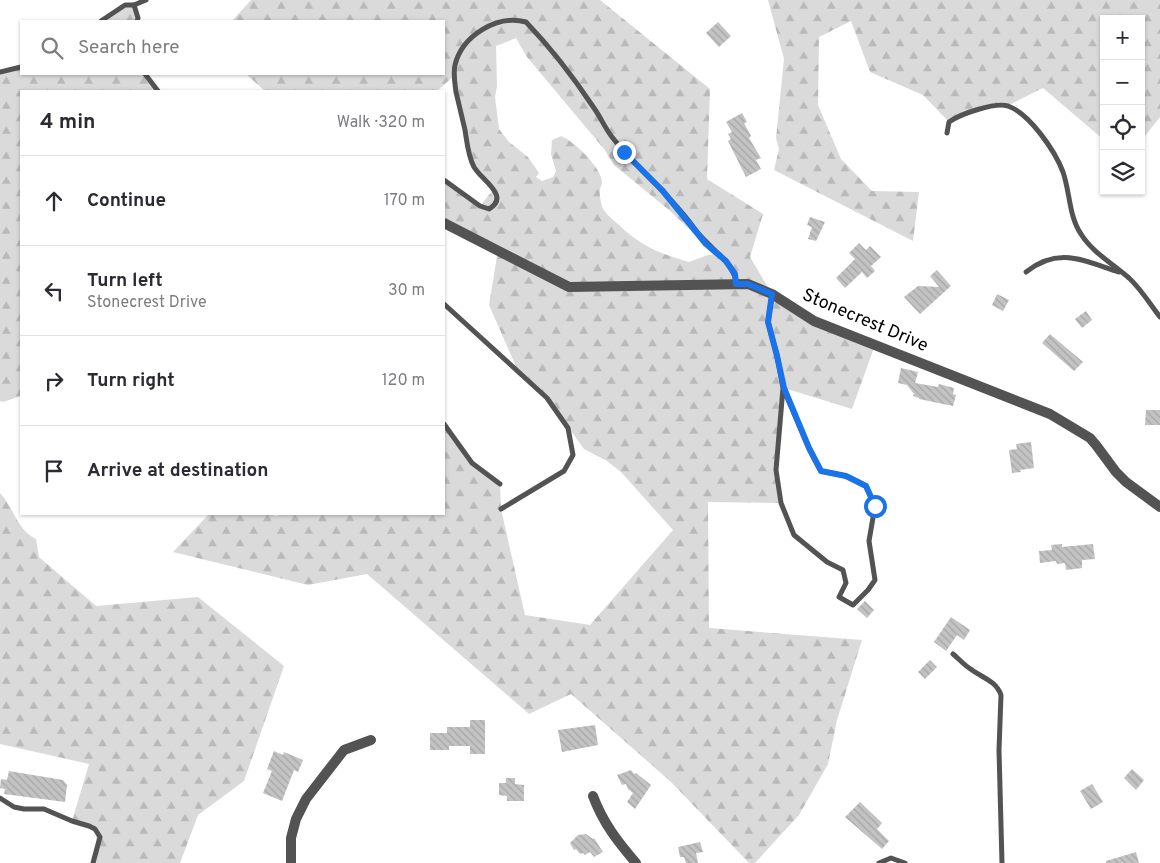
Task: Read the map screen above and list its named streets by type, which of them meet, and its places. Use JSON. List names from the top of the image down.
{
  "streets": {
    "street": ["Stonecrest Drive"]
  },
  "page": {
    "map_buttons": ["+", "−"],
    "search": "Search here",
    "heading": ["4 min", "Walk · 320 m"],
    "list": [
      ["Continue", "170 m"],
      ["Turn left", "Stonecrest Drive", "30 m"],
      ["Turn right", "120 m"],
      "Arrive at destination"
    ]
  }
}
